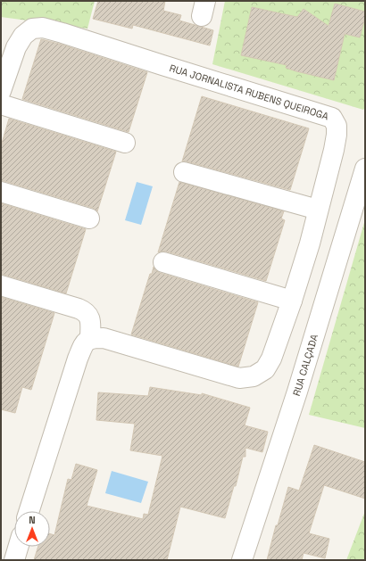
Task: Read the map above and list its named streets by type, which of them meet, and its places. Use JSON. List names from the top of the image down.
{
  "streets": {
    "street": ["RUA JORNALISTA RUBENS QUEIROGA", "RUA CALÇADA"]
  },
  "north": "top"
}
